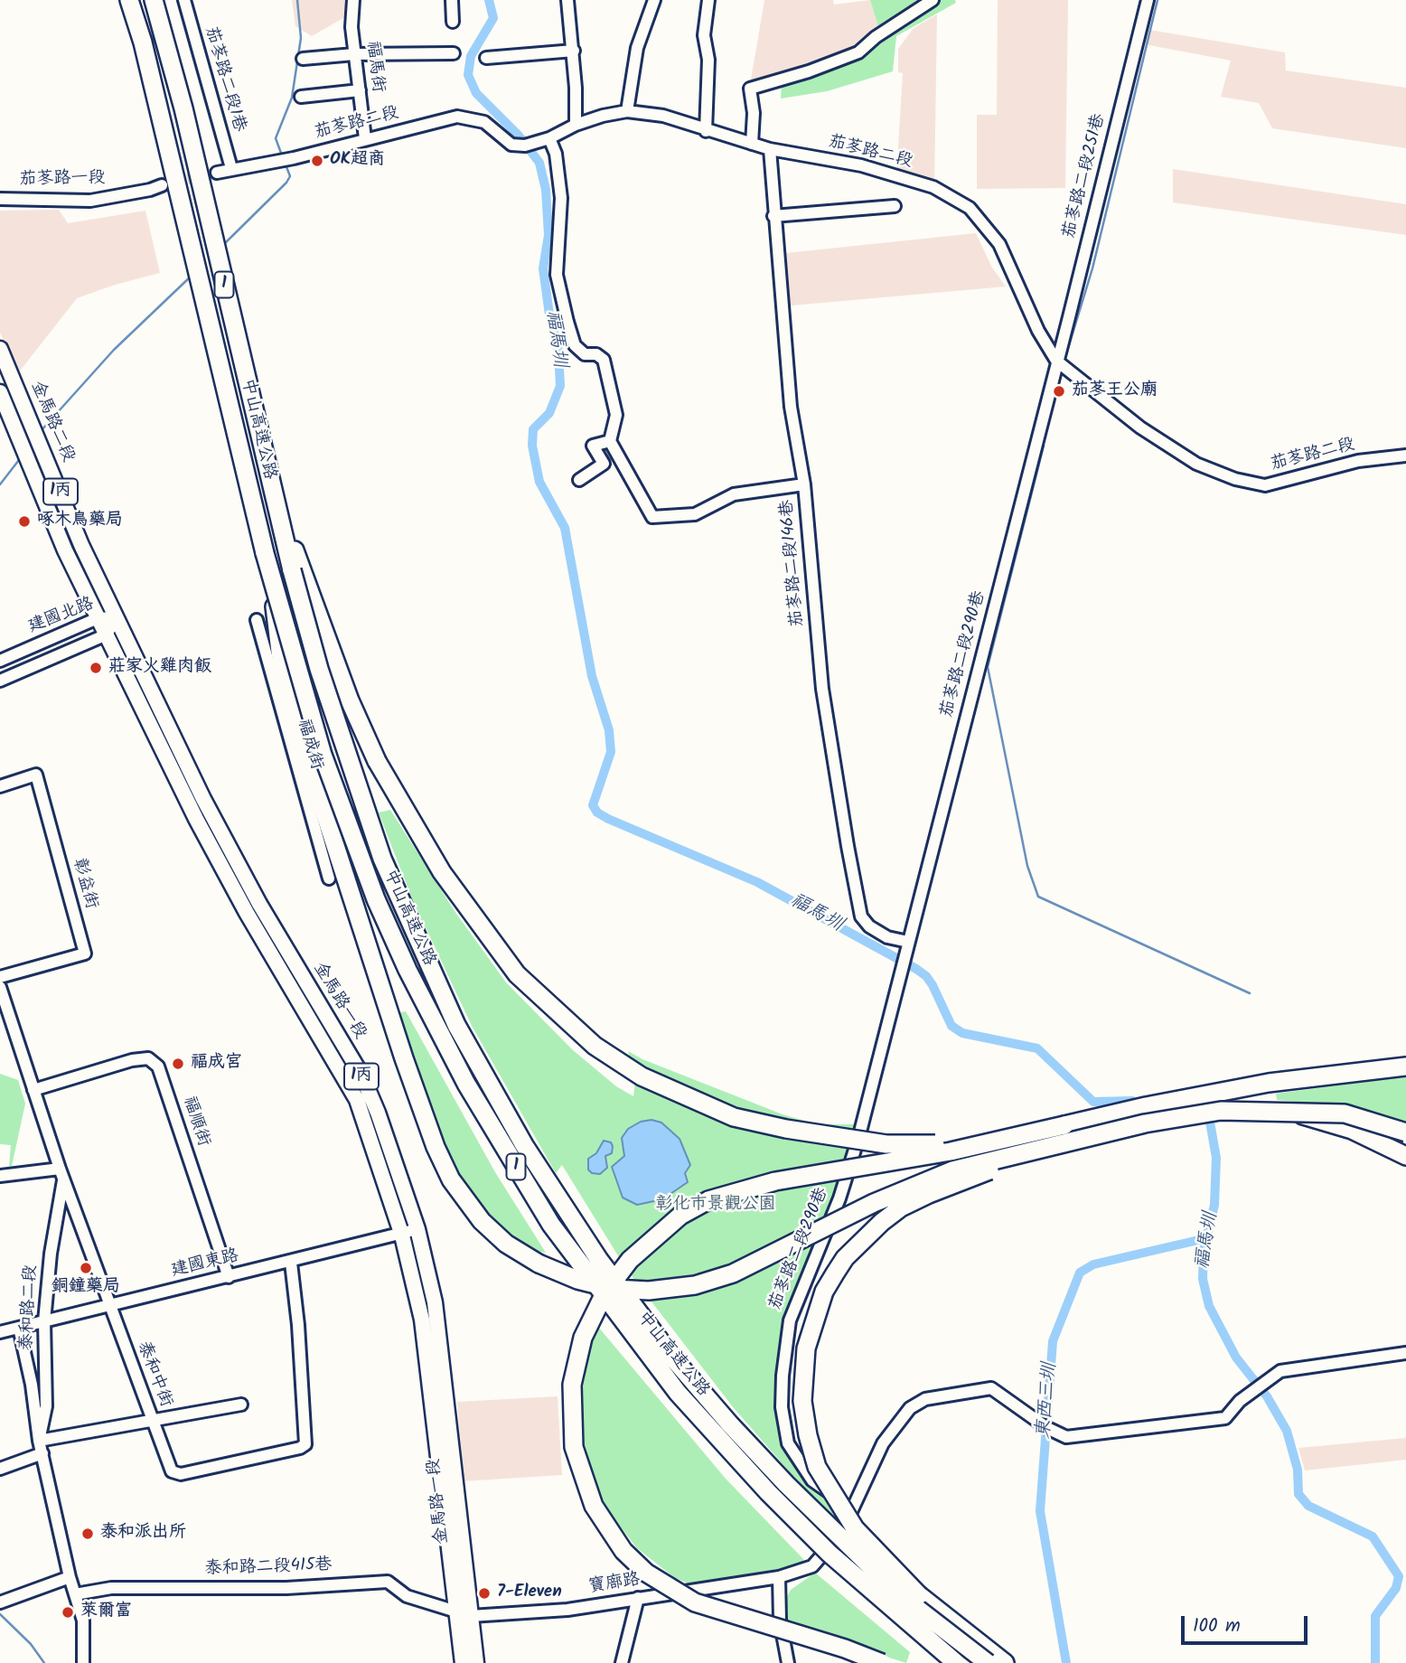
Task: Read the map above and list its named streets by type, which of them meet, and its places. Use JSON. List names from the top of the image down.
{
  "streets": {
    "highway": ["1", "中山高速公路"],
    "main road": ["金馬路二段", "1丙", "金馬路一段"],
    "street": [
      "福馬街",
      "茄苳路二段1巷",
      "茄苳路二段",
      "茄苳路二段251巷",
      "茄苳路一段",
      "茄苳路二段146巷",
      "建國北路",
      "茄苳路二段290巷",
      "福成街",
      "彰益街",
      "福順街",
      "建國東路",
      "泰和路二段",
      "泰和中街",
      "泰和路二段415巷",
      "寶廍路"
    ]
  },
  "crossings": [
    ["福馬街", "茄苳路二段"],
    ["茄苳路二段1巷", "茄苳路二段"],
    ["茄苳路二段", "茄苳路二段251巷"],
    ["茄苳路二段", "茄苳路二段146巷"],
    ["茄苳路二段", "茄苳路二段290巷"],
    ["茄苳路二段251巷", "茄苳路二段290巷"],
    ["金馬路二段", "金馬路一段"],
    ["茄苳路二段146巷", "茄苳路二段290巷"],
    ["建國北路", "金馬路一段"],
    ["茄苳路二段290巷", "寶廍路"],
    ["金馬路一段", "建國東路"],
    ["金馬路一段", "泰和路二段415巷"],
    ["金馬路一段", "寶廍路"],
    ["福順街", "建國東路"],
    ["福順街", "泰和中街"],
    ["建國東路", "泰和路二段"],
    ["建國東路", "泰和中街"],
    ["泰和路二段", "泰和中街"],
    ["泰和路二段", "泰和路二段415巷"],
    ["泰和路二段415巷", "寶廍路"]
  ],
  "water": ["福馬圳", "東西三圳"],
  "parks": ["彰化市景觀公園"],
  "places": [
    "OK超商",
    "茄苳王公廟",
    "啄木鳥藥局",
    "莊家火雞肉飯",
    "福成宮",
    "銅鐘藥局",
    "泰和派出所",
    "7-Eleven",
    "萊爾富"
  ],
  "scale_bar": "100 m"
}
